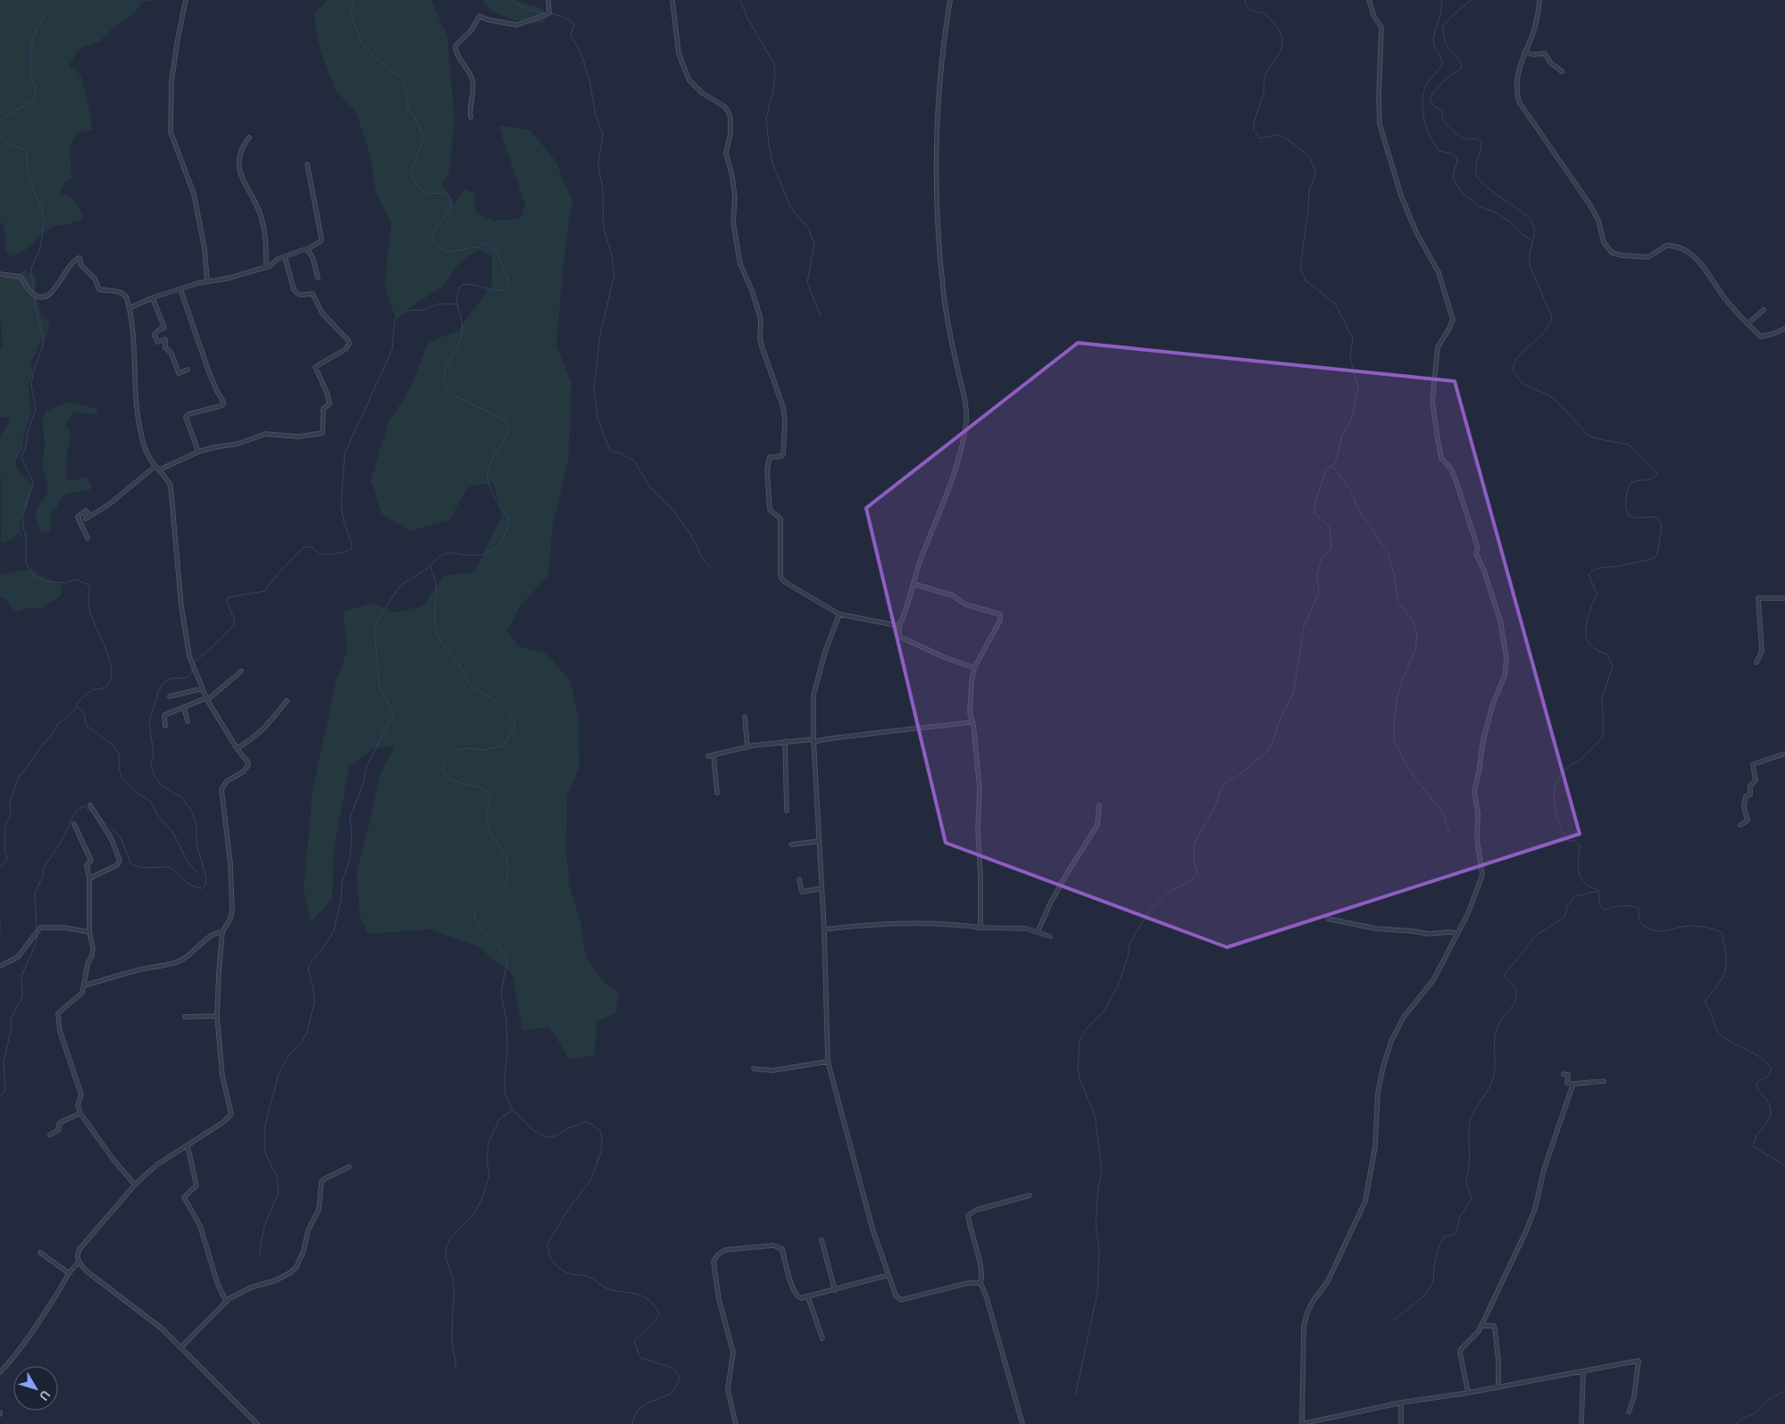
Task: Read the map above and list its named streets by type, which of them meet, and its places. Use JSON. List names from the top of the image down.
{
  "north": "bottom right"
}
